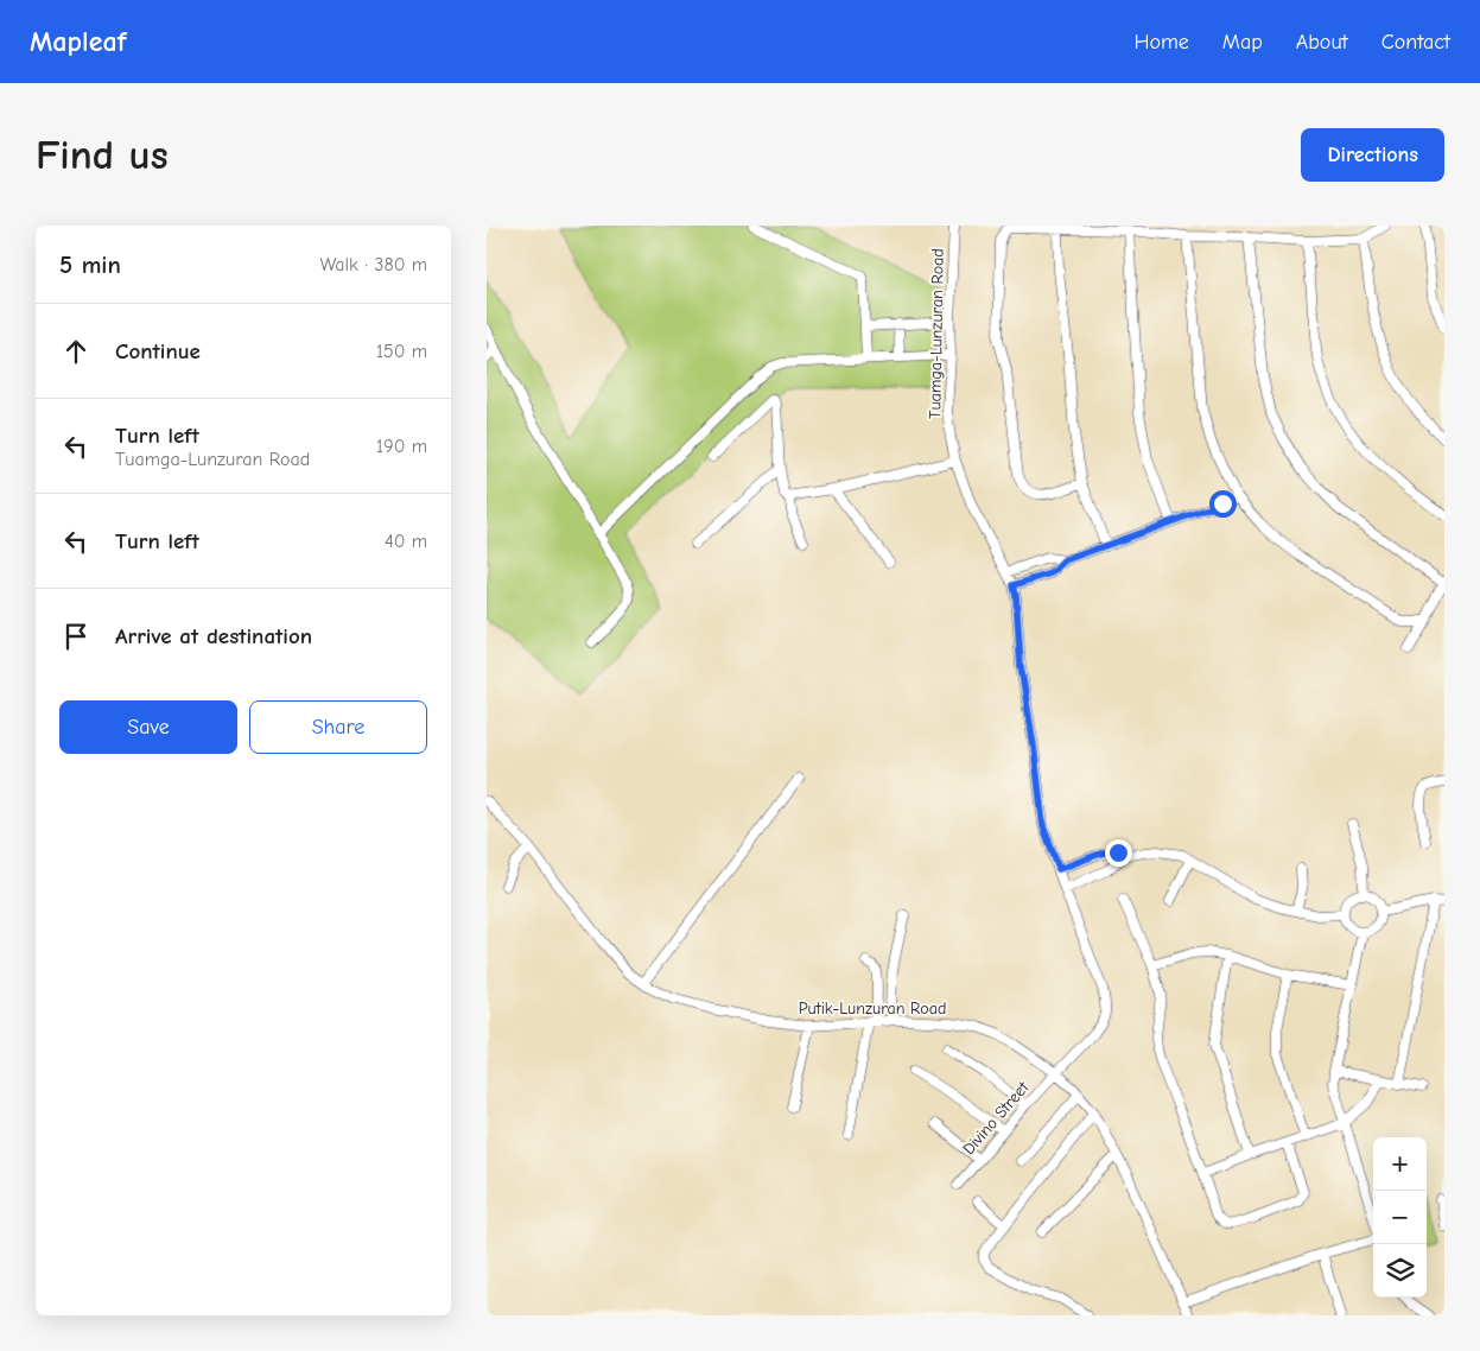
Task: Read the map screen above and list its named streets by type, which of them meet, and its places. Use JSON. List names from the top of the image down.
{
  "streets": {
    "street": ["Tuamga-Lunzuran Road", "Putik-Lunzuran Road", "Divino Street"]
  },
  "crossings": [
    ["Tuamga-Lunzuran Road", "Putik-Lunzuran Road"],
    ["Tuamga-Lunzuran Road", "Divino Street"],
    ["Putik-Lunzuran Road", "Divino Street"]
  ],
  "page": {
    "header": "Mapleaf",
    "nav": [
      "Home",
      "Map",
      "About",
      "Contact"
    ],
    "buttons": [
      "Directions",
      ["Save", "Share"]
    ],
    "title": "Find us",
    "heading": ["5 min", "Walk · 380 m"],
    "list": [
      ["Continue", "150 m"],
      ["Turn left", "Tuamga-Lunzuran Road", "190 m"],
      ["Turn left", "40 m"],
      "Arrive at destination"
    ],
    "map_buttons": ["+", "−"]
  }
}
